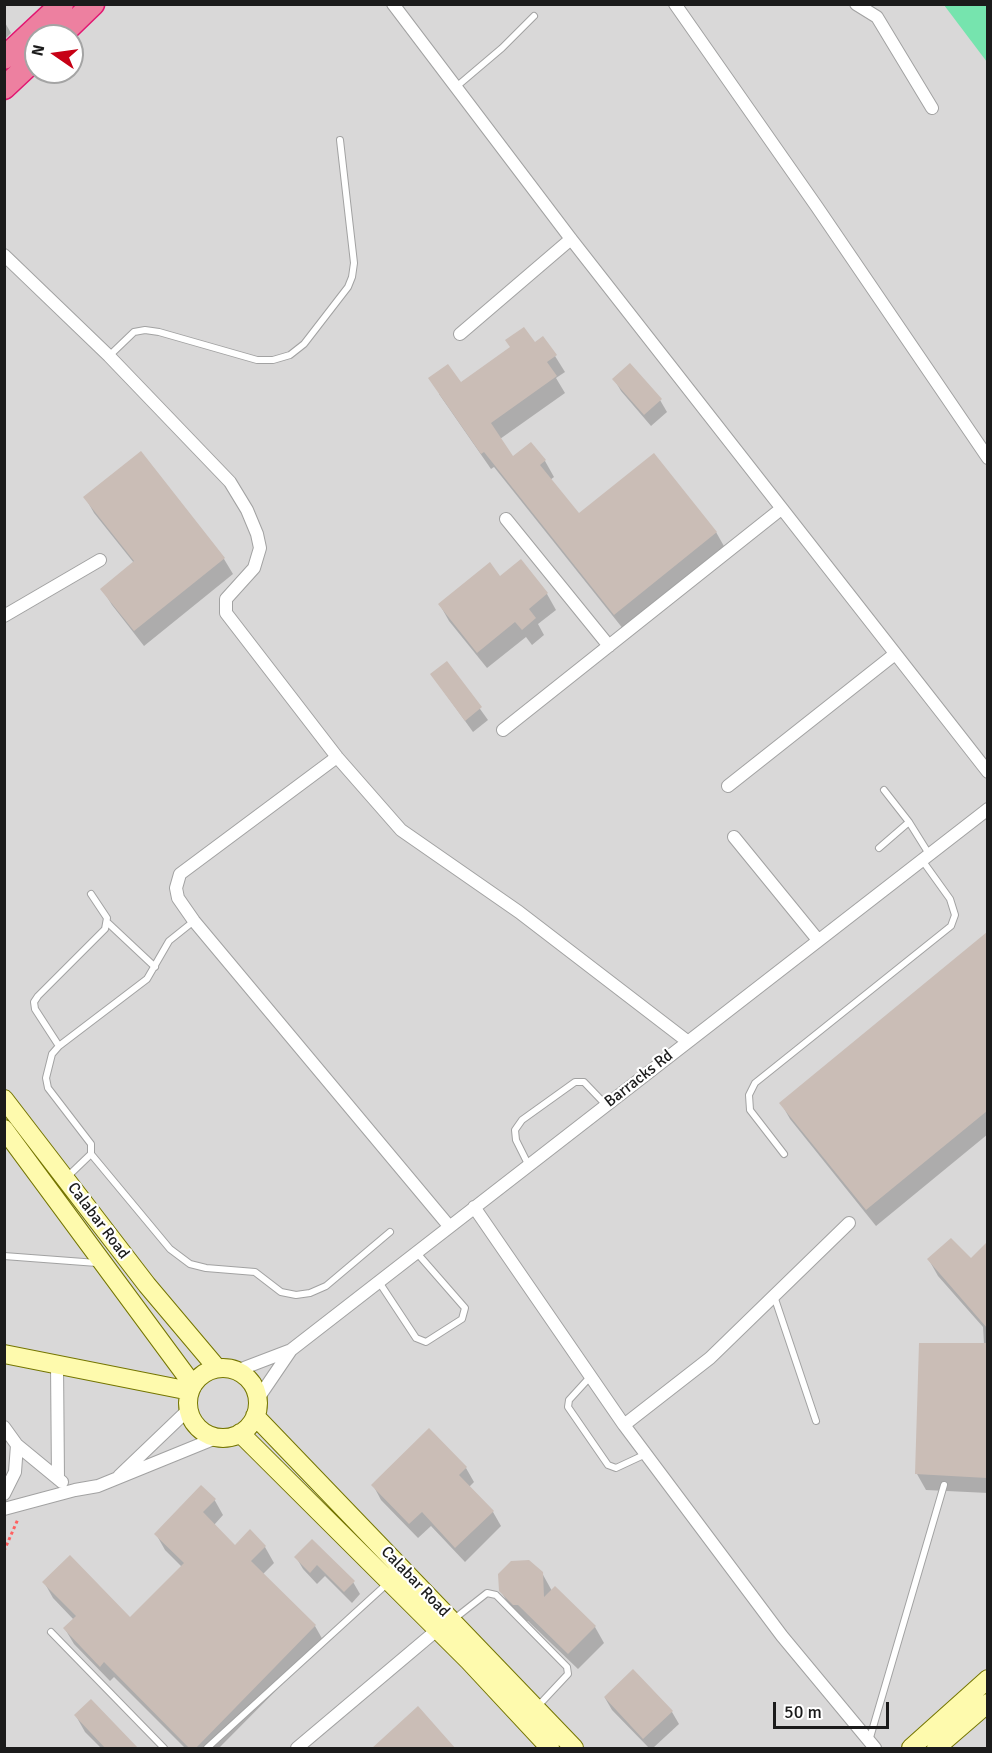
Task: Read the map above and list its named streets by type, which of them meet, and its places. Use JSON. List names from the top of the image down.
{
  "streets": {
    "main road": ["Calabar Road"],
    "street": ["Barracks Rd"]
  },
  "crossings": [
    ["Barracks Rd", "Calabar Road"]
  ],
  "scale_bar": "50 m",
  "north": "left"
}
